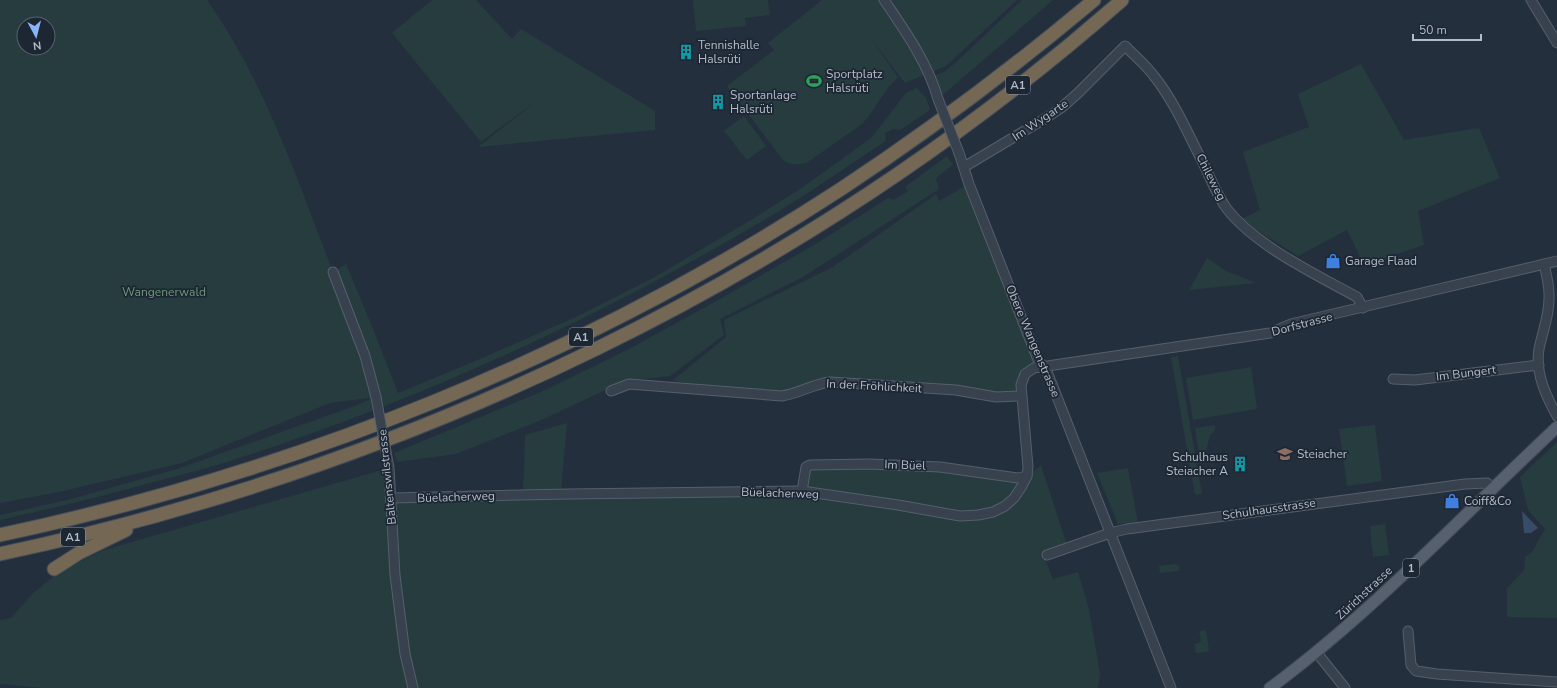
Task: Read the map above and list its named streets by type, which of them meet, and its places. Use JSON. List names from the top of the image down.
{
  "streets": {
    "highway": ["A1"],
    "main road": ["1", "Zürichstrasse"],
    "street": [
      "Im Wygarte",
      "Chileweg",
      "Dorfstrasse",
      "Obere Wangenstrasse",
      "Im Bungert",
      "In der Fröhlichkeit",
      "Im Büel",
      "Baltenswilstrasse",
      "Büelacherweg",
      "Schulhausstrasse"
    ]
  },
  "crossings": [
    ["Im Wygarte", "Chileweg"],
    ["Im Wygarte", "Obere Wangenstrasse"],
    ["Chileweg", "Dorfstrasse"],
    ["Dorfstrasse", "Obere Wangenstrasse"],
    ["Dorfstrasse", "Büelacherweg"],
    ["Obere Wangenstrasse", "Büelacherweg"],
    ["Obere Wangenstrasse", "Schulhausstrasse"],
    ["In der Fröhlichkeit", "Büelacherweg"],
    ["Im Büel", "Büelacherweg"],
    ["Baltenswilstrasse", "Büelacherweg"],
    ["Schulhausstrasse", "Zürichstrasse"]
  ],
  "parks": ["Wangenerwald"],
  "places": {
    "building": ["Tennishalle Halsrüti", "Sportanlage Halsrüti", "Schulhaus Steiacher A"],
    "sports": ["Sportplatz Halsrüti"],
    "shop": ["Garage Flaad", "Coiff&Co"],
    "school or university": ["Steiacher"]
  },
  "scale_bar": "50 m",
  "north": "bottom"
}
